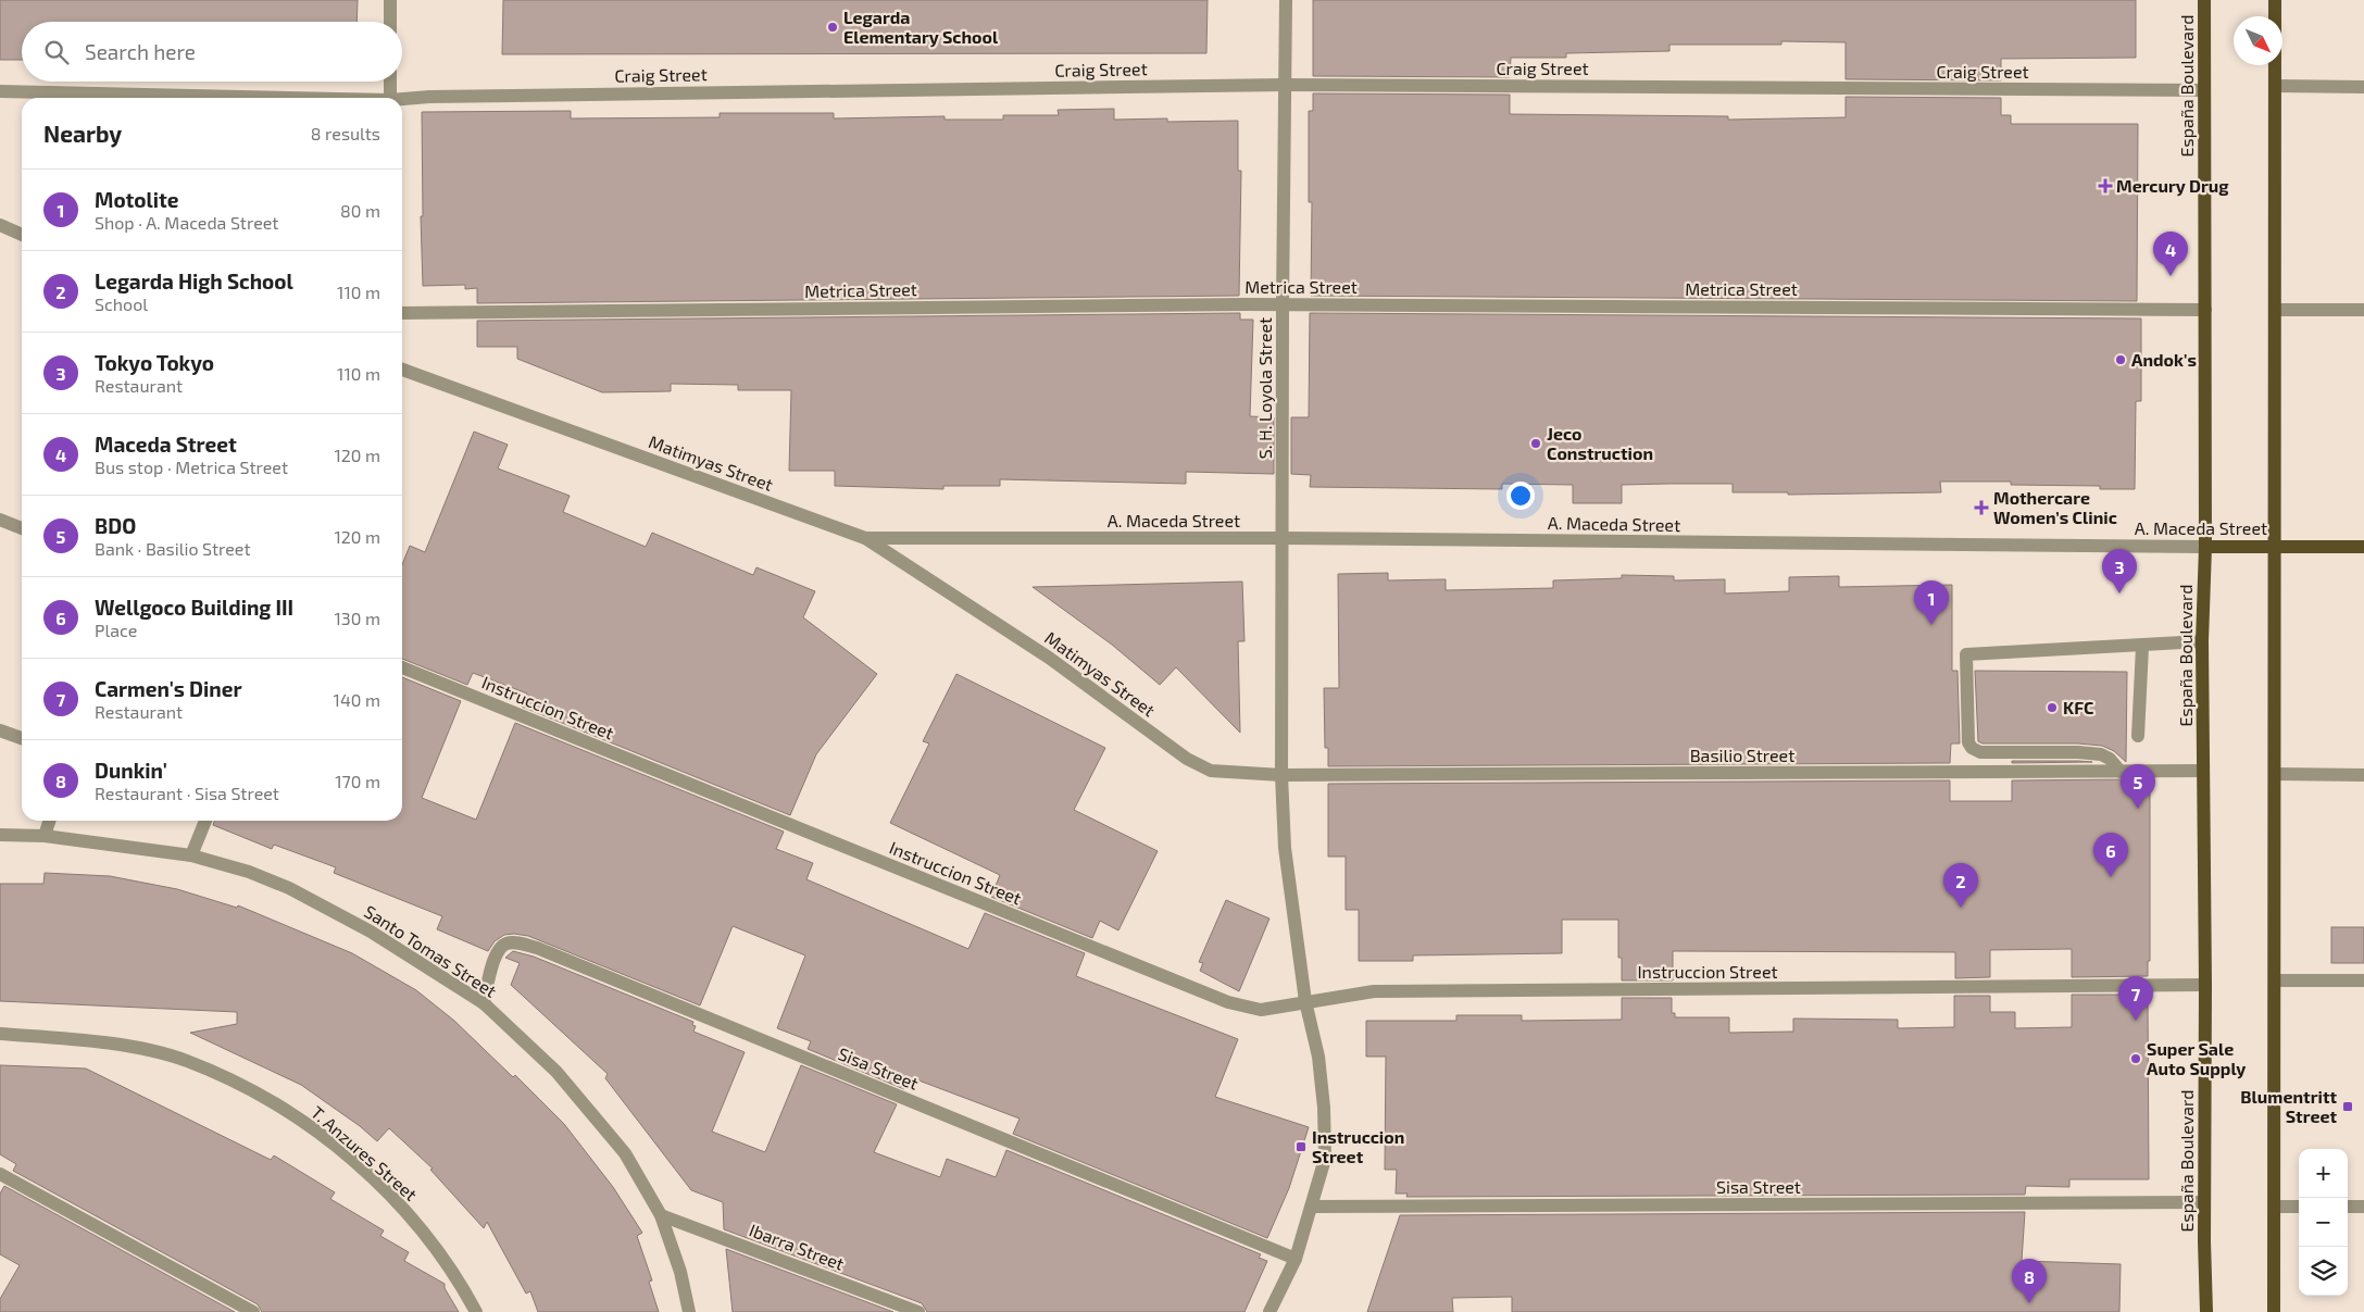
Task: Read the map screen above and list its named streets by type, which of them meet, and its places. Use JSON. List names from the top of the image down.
{
  "streets": {
    "main road": ["España Boulevard", "A. Maceda Street"],
    "street": [
      "Craig Street",
      "Metrica Street",
      "S. H. Loyola Street",
      "Matimyas Street",
      "Instruccion Street",
      "Basilio Street",
      "Santo Tomas Street",
      "Sisa Street",
      "T. Anzures Street",
      "Ibarra Street"
    ]
  },
  "crossings": [
    ["Craig Street", "España Boulevard"],
    ["Craig Street", "S. H. Loyola Street"],
    ["España Boulevard", "Metrica Street"],
    ["España Boulevard", "A. Maceda Street"],
    ["España Boulevard", "Instruccion Street"],
    ["España Boulevard", "Basilio Street"],
    ["España Boulevard", "Sisa Street"],
    ["Metrica Street", "S. H. Loyola Street"],
    ["S. H. Loyola Street", "Matimyas Street"],
    ["S. H. Loyola Street", "A. Maceda Street"],
    ["S. H. Loyola Street", "Basilio Street"],
    ["Matimyas Street", "A. Maceda Street"],
    ["Matimyas Street", "Basilio Street"],
    ["Santo Tomas Street", "Sisa Street"],
    ["Santo Tomas Street", "Ibarra Street"]
  ],
  "places": {
    "other": [
      "Legarda Elementary School",
      "Andok's",
      "Jeco Construction",
      "KFC",
      "Super Sale Auto Supply"
    ],
    "health": ["Mercury Drug", "Mothercare Women’s Clinic"],
    "transit": ["Blumentritt Street", "Instruccion Street"]
  },
  "north": "bottom right",
  "page": {
    "search": "Search here",
    "heading": ["Nearby", "8 results"],
    "list": [
      {
        "mark": "1",
        "name": "Motolite",
        "note": "Shop · A. Maceda Street",
        "value": "80 m"
      },
      {
        "mark": "2",
        "name": "Legarda High School",
        "note": "School",
        "value": "110 m"
      },
      {
        "mark": "3",
        "name": "Tokyo Tokyo",
        "note": "Restaurant",
        "value": "110 m"
      },
      {
        "mark": "4",
        "name": "Maceda Street",
        "note": "Bus stop · Metrica Street",
        "value": "120 m"
      },
      {
        "mark": "5",
        "name": "BDO",
        "note": "Bank · Basilio Street",
        "value": "120 m"
      },
      {
        "mark": "6",
        "name": "Wellgoco Building III",
        "note": "Place",
        "value": "130 m"
      },
      {
        "mark": "7",
        "name": "Carmen's Diner",
        "note": "Restaurant",
        "value": "140 m"
      },
      {
        "mark": "8",
        "name": "Dunkin'",
        "note": "Restaurant · Sisa Street",
        "value": "170 m"
      }
    ],
    "pins": [
      "4",
      "3",
      "1",
      "5",
      "6",
      "2",
      "7",
      "8"
    ],
    "map_buttons": ["+", "−"]
  }
}
